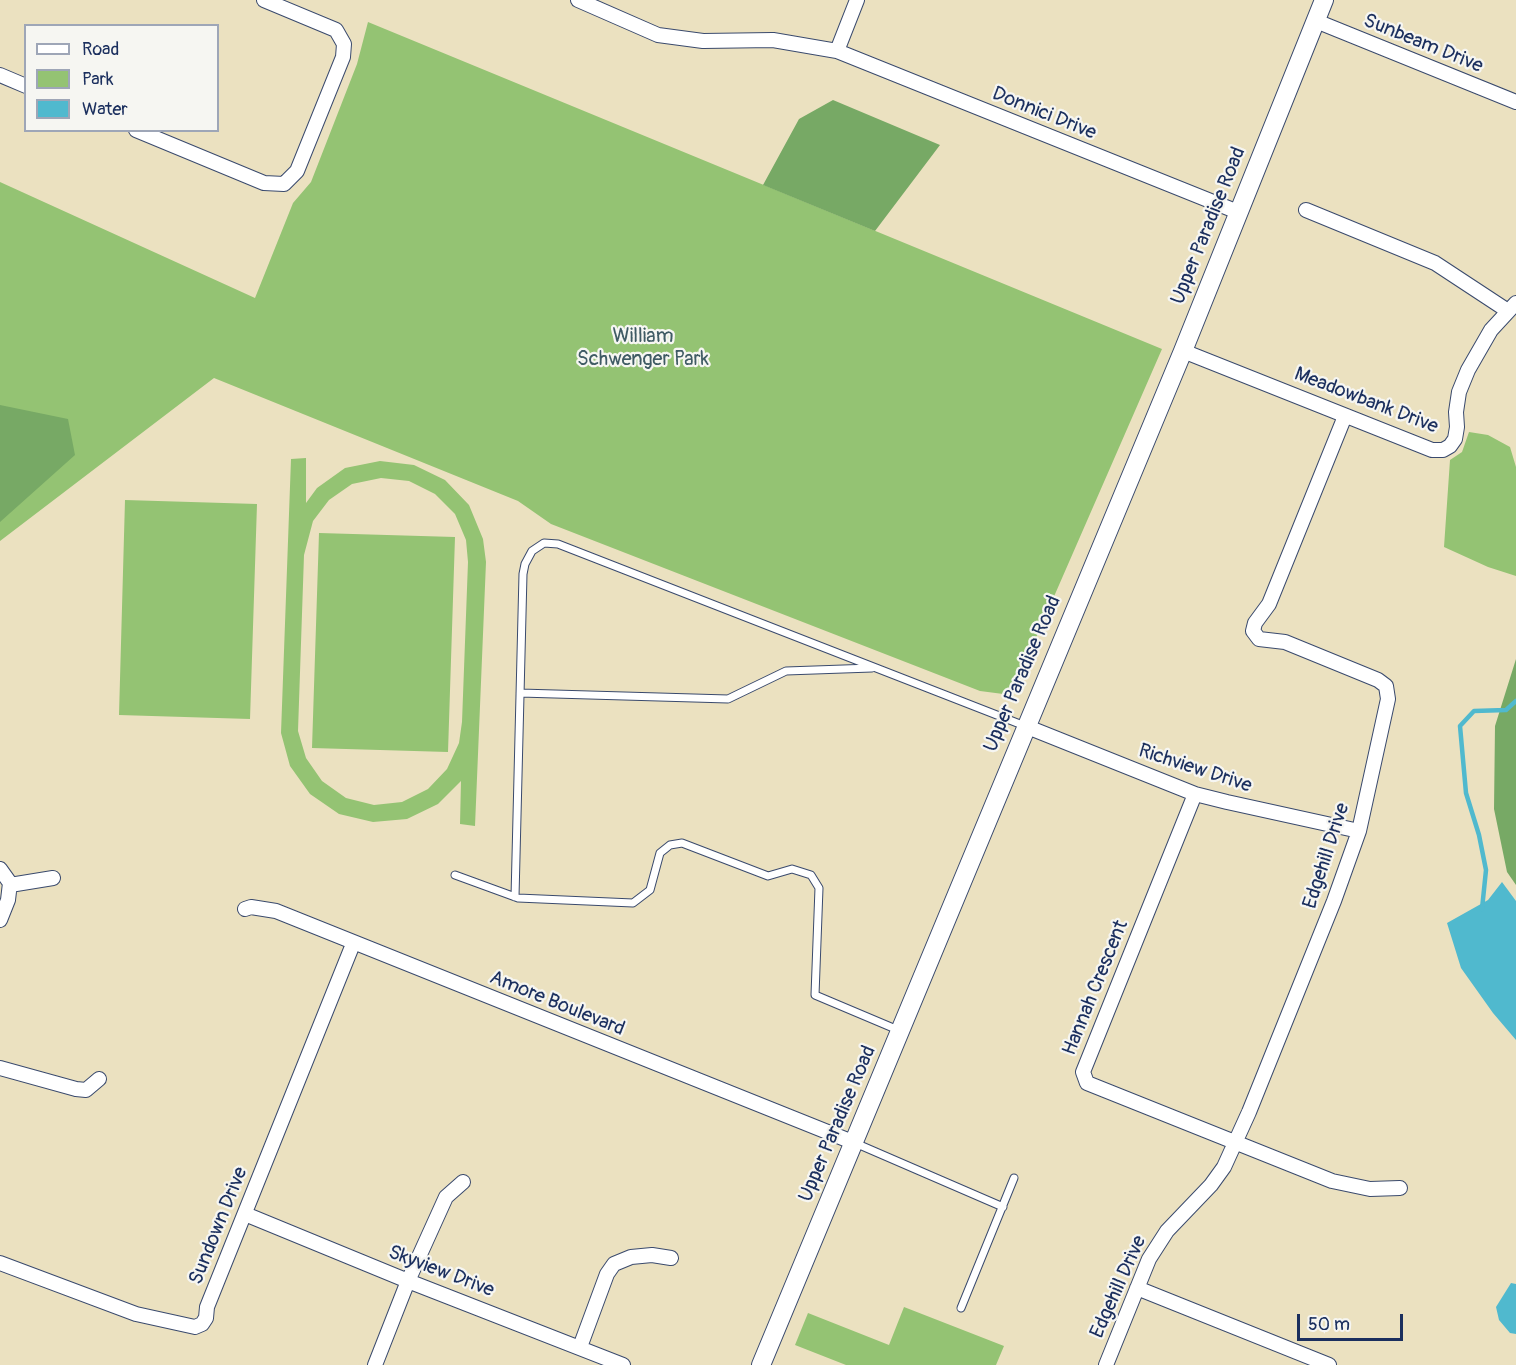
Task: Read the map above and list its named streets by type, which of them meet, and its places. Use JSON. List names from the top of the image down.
{
  "streets": {
    "main road": ["Upper Paradise Road"],
    "street": [
      "Sunbeam Drive",
      "Donnici Drive",
      "Meadowbank Drive",
      "Richview Drive",
      "Edgehill Drive",
      "Hannah Crescent",
      "Amore Boulevard",
      "Sundown Drive",
      "Skyview Drive"
    ]
  },
  "crossings": [
    ["Sunbeam Drive", "Upper Paradise Road"],
    ["Donnici Drive", "Upper Paradise Road"],
    ["Upper Paradise Road", "Meadowbank Drive"],
    ["Upper Paradise Road", "Richview Drive"],
    ["Upper Paradise Road", "Amore Boulevard"],
    ["Meadowbank Drive", "Edgehill Drive"],
    ["Richview Drive", "Edgehill Drive"],
    ["Richview Drive", "Hannah Crescent"],
    ["Edgehill Drive", "Hannah Crescent"],
    ["Amore Boulevard", "Sundown Drive"],
    ["Sundown Drive", "Skyview Drive"]
  ],
  "parks": ["William Schwenger Park"],
  "legend": ["Road", "Park", "Water"],
  "scale_bar": "50 m"
}
